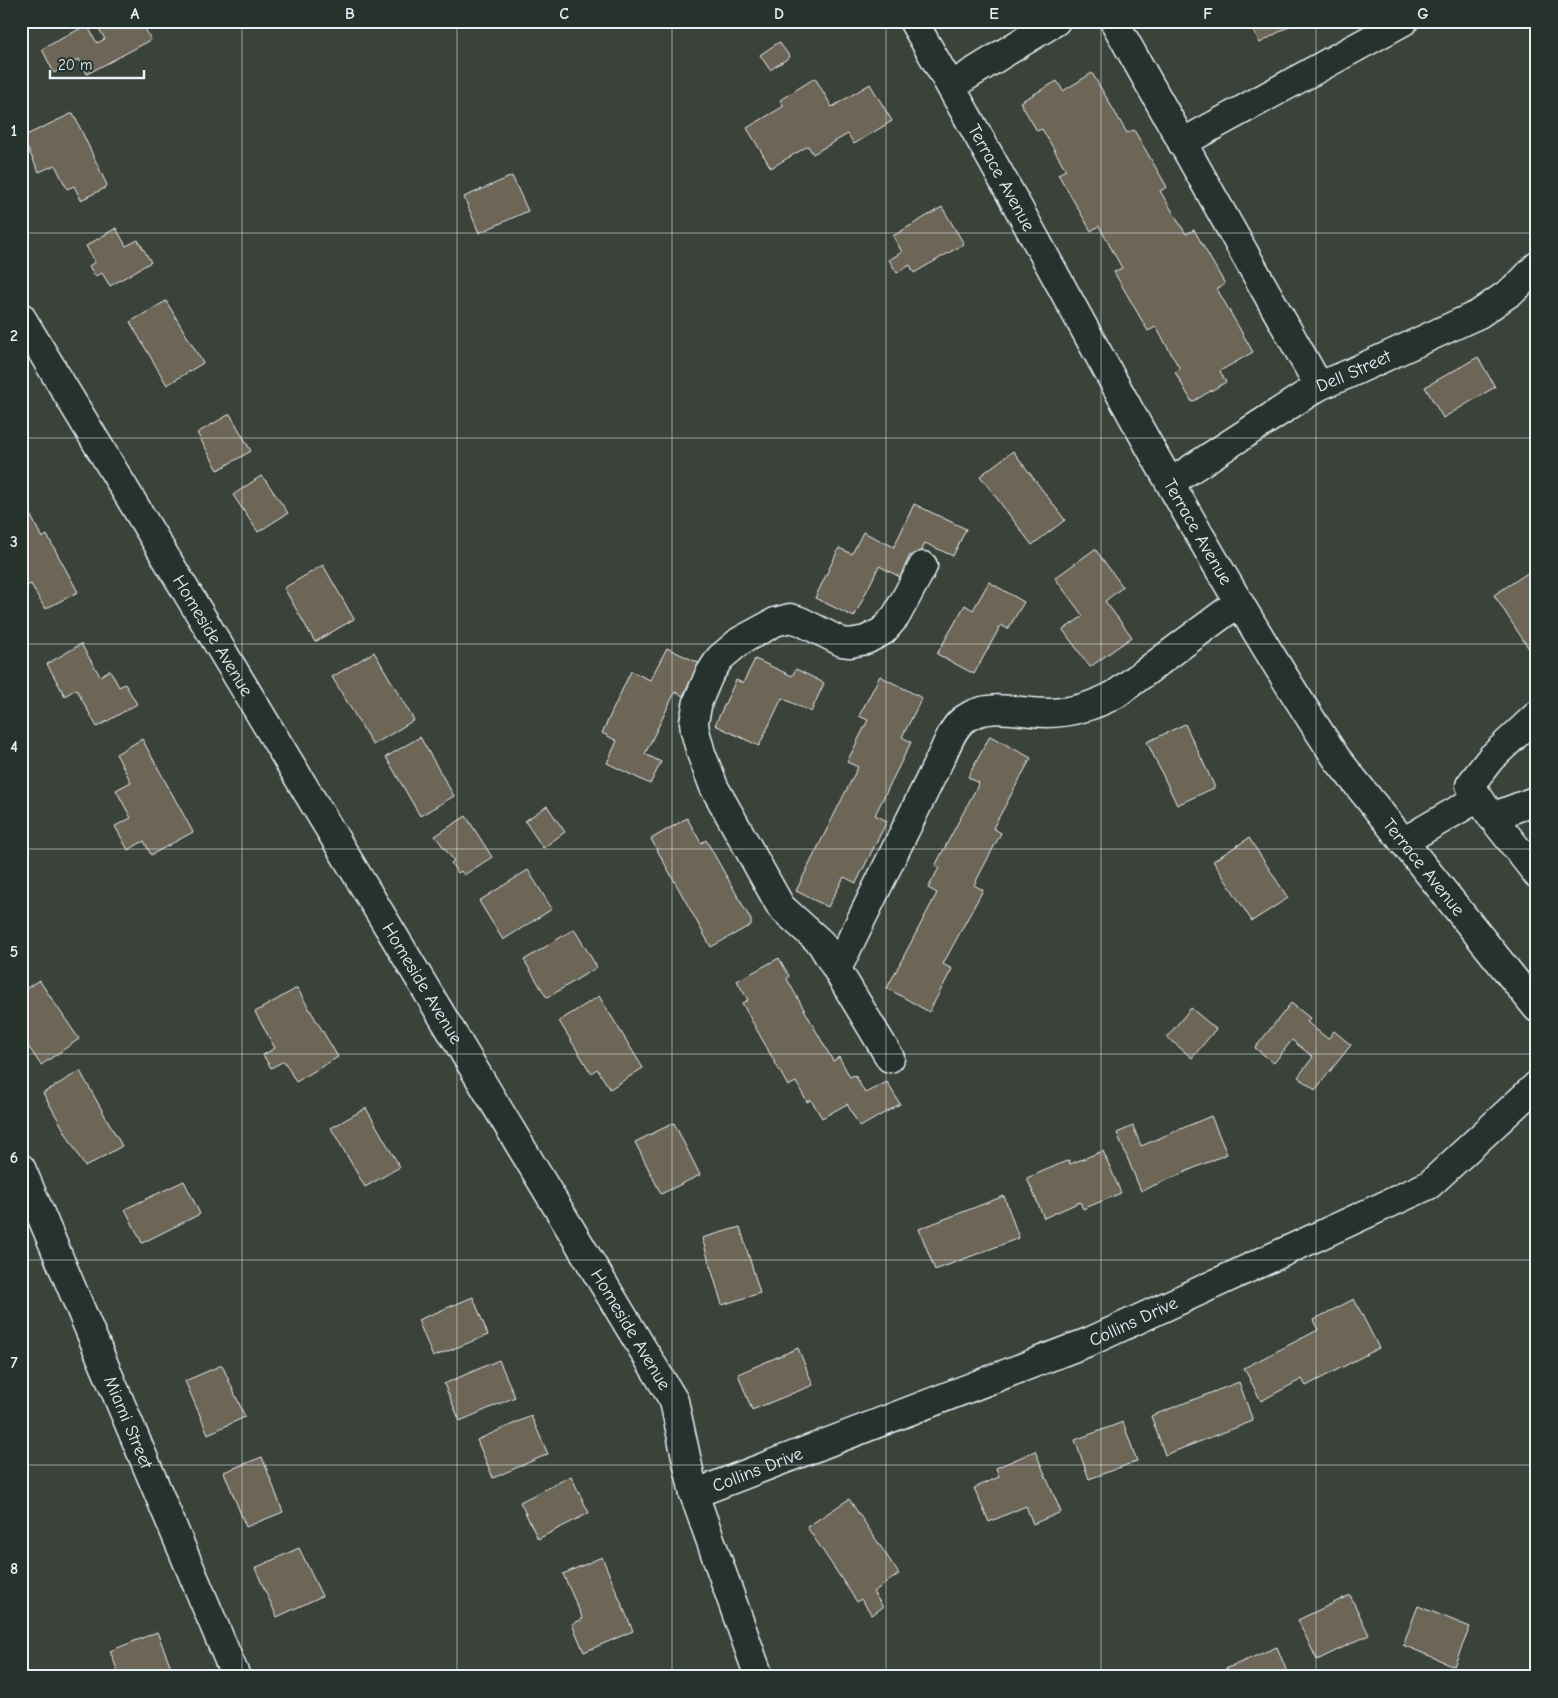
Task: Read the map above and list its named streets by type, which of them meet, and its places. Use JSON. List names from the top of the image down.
{
  "streets": {
    "street": [
      "Terrace Avenue",
      "Dell Street",
      "Homeside Avenue",
      "Collins Drive",
      "Miami Street"
    ]
  },
  "crossings": [
    ["Terrace Avenue", "Dell Street"],
    ["Homeside Avenue", "Collins Drive"]
  ],
  "scale_bar": "20 m",
  "grid": {
    "columns": [
      "A",
      "B",
      "C",
      "D",
      "E",
      "F",
      "G"
    ],
    "rows": [
      "1",
      "2",
      "3",
      "4",
      "5",
      "6",
      "7",
      "8"
    ]
  }
}
